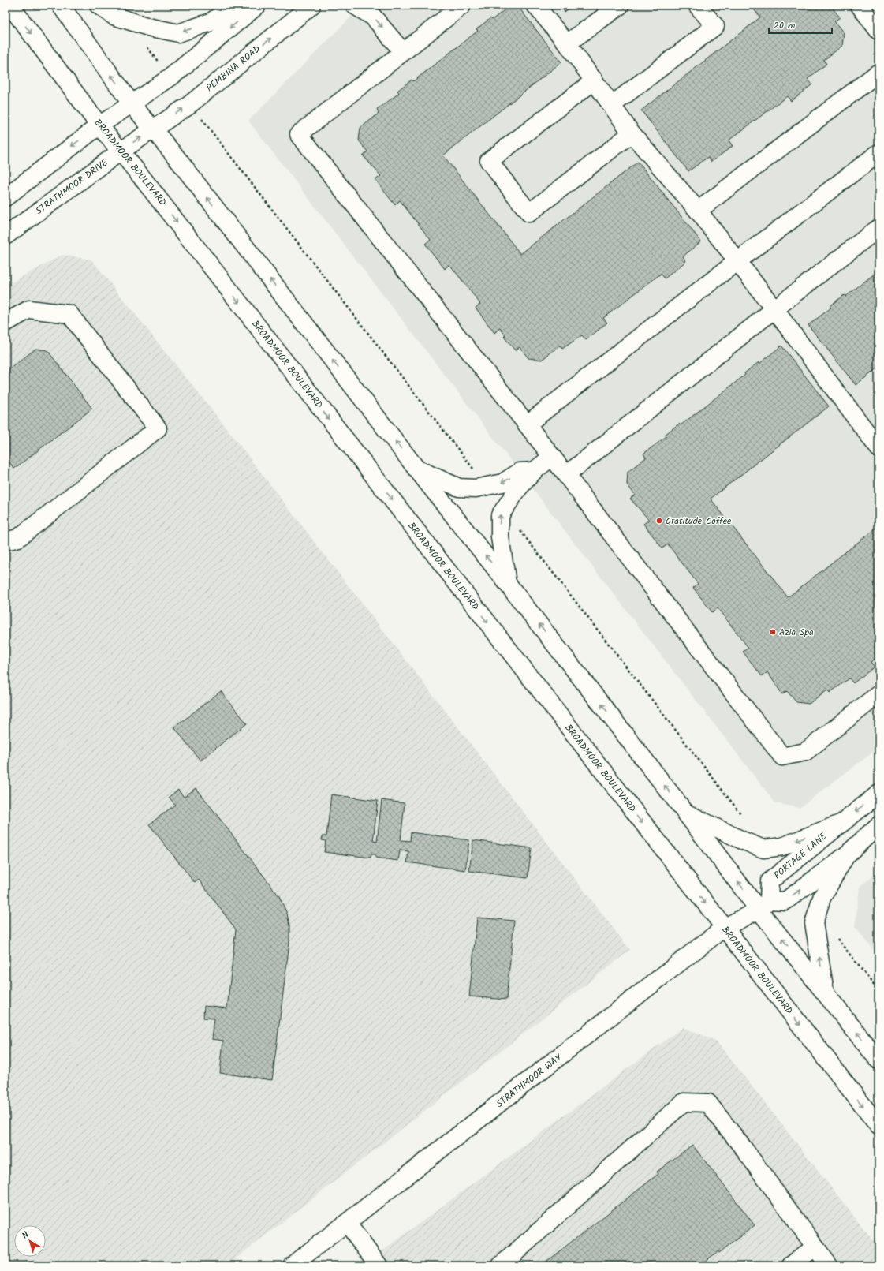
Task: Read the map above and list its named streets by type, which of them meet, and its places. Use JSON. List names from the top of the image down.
{
  "streets": {
    "main road": [
      "PEMBINA ROAD",
      "BROADMOOR BOULEVARD",
      "STRATHMOOR DRIVE",
      "PORTAGE LANE",
      "STRATHMOOR WAY"
    ]
  },
  "crossings": [
    ["PEMBINA ROAD", "STRATHMOOR DRIVE"],
    ["BROADMOOR BOULEVARD", "STRATHMOOR DRIVE"],
    ["BROADMOOR BOULEVARD", "STRATHMOOR WAY"],
    ["PORTAGE LANE", "STRATHMOOR WAY"]
  ],
  "places": ["Gratitude Coffee", "Azia Spa"],
  "scale_bar": "20 m",
  "north": "top left"
}
